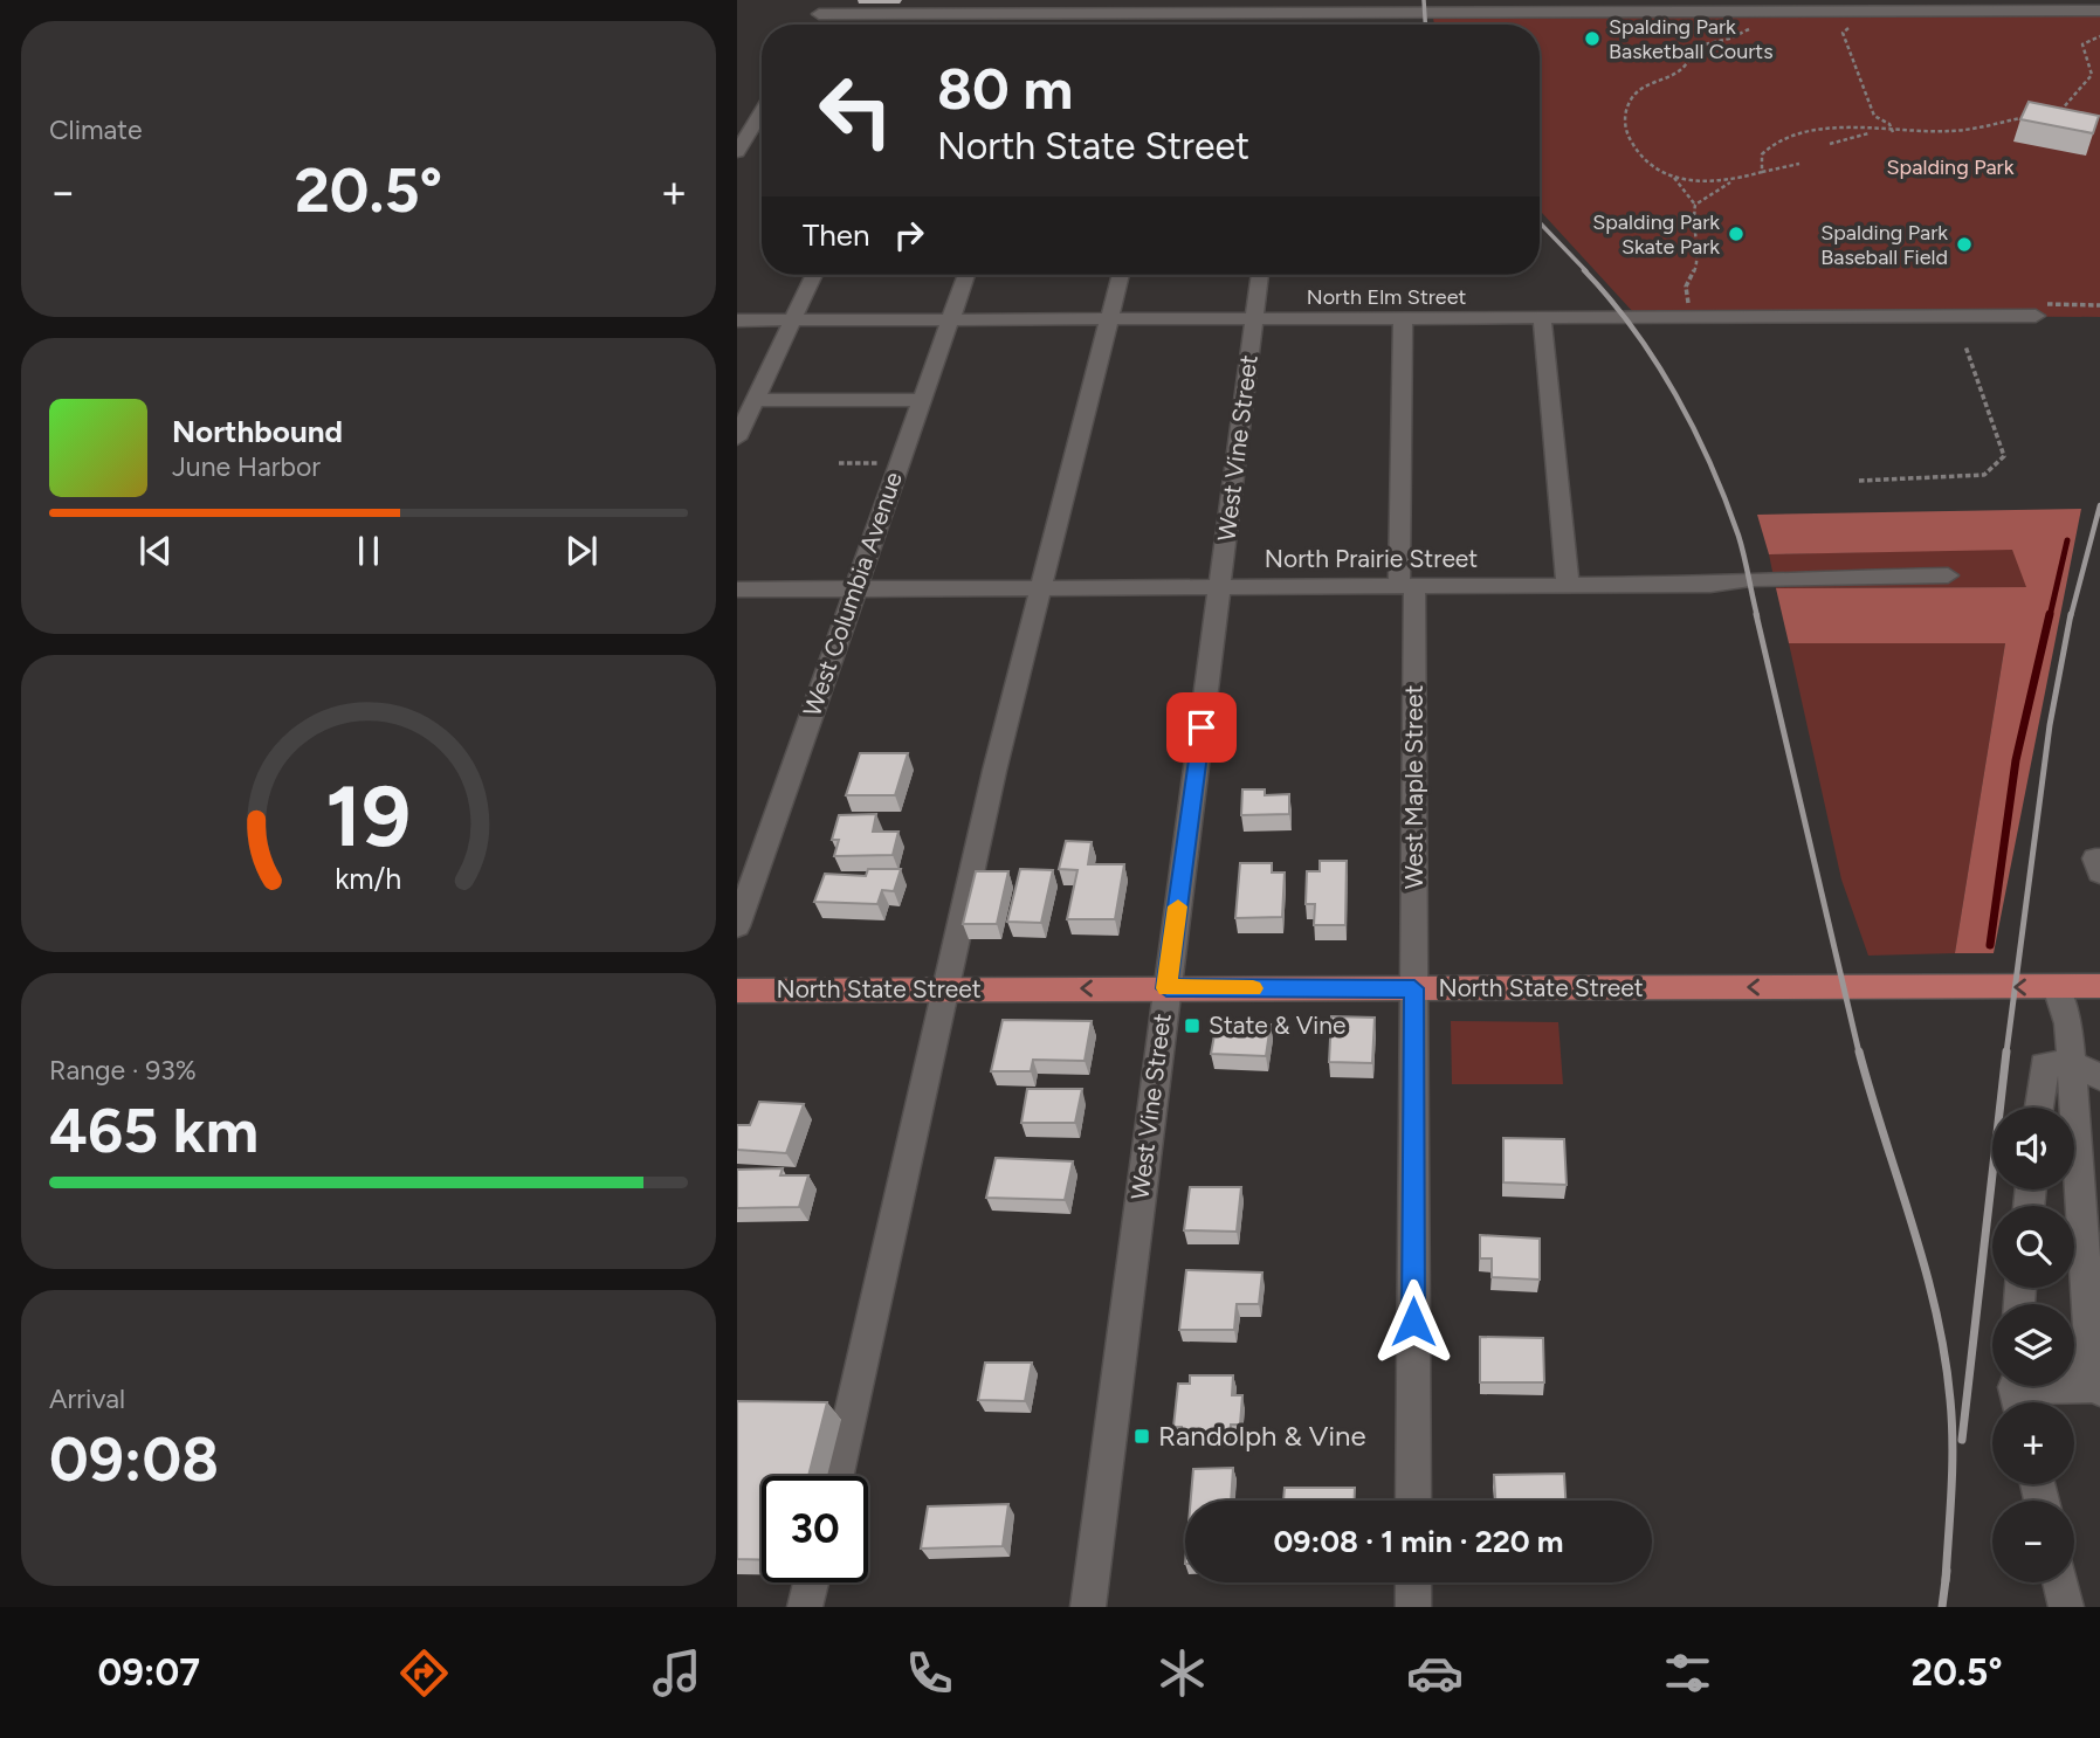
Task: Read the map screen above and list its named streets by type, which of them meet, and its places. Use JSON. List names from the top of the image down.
{
  "streets": {
    "main road": ["North State Street"],
    "street": [
      "North Elm Street",
      "West Vine Street",
      "North Prairie Street",
      "West Columbia Avenue",
      "West Maple Street"
    ]
  },
  "crossings": [
    ["North Elm Street", "West Vine Street"],
    ["North Elm Street", "West Columbia Avenue"],
    ["North Elm Street", "West Maple Street"],
    ["West Vine Street", "North Prairie Street"],
    ["West Vine Street", "North State Street"],
    ["North Prairie Street", "West Columbia Avenue"],
    ["North Prairie Street", "West Maple Street"],
    ["West Maple Street", "North State Street"]
  ],
  "one_way": ["North State Street"],
  "parks": ["Spalding Park"],
  "places": {
    "other": ["Spalding Park Basketball Courts", "Spalding Park Skate Park", "Spalding Park Baseball Field"],
    "transit": ["State & Vine", "Randolph & Vine"]
  },
  "page": {
    "tile": [
      "Climate",
      ["Range · 93%", "465 km"],
      ["Arrival", "09:08"]
    ],
    "turn": ["80 m", "North State Street"],
    "heat": ["−", "20.5°", "+"],
    "then": "Then",
    "song": ["Northbound", "June Harbor"],
    "map_buttons": ["+", "−"],
    "limit": "30",
    "trip": "09:08 · 1 min · 220 m",
    "tabs": ["09:07", "20.5°"],
    "gauge": ["19", "km/h"]
  }
}
